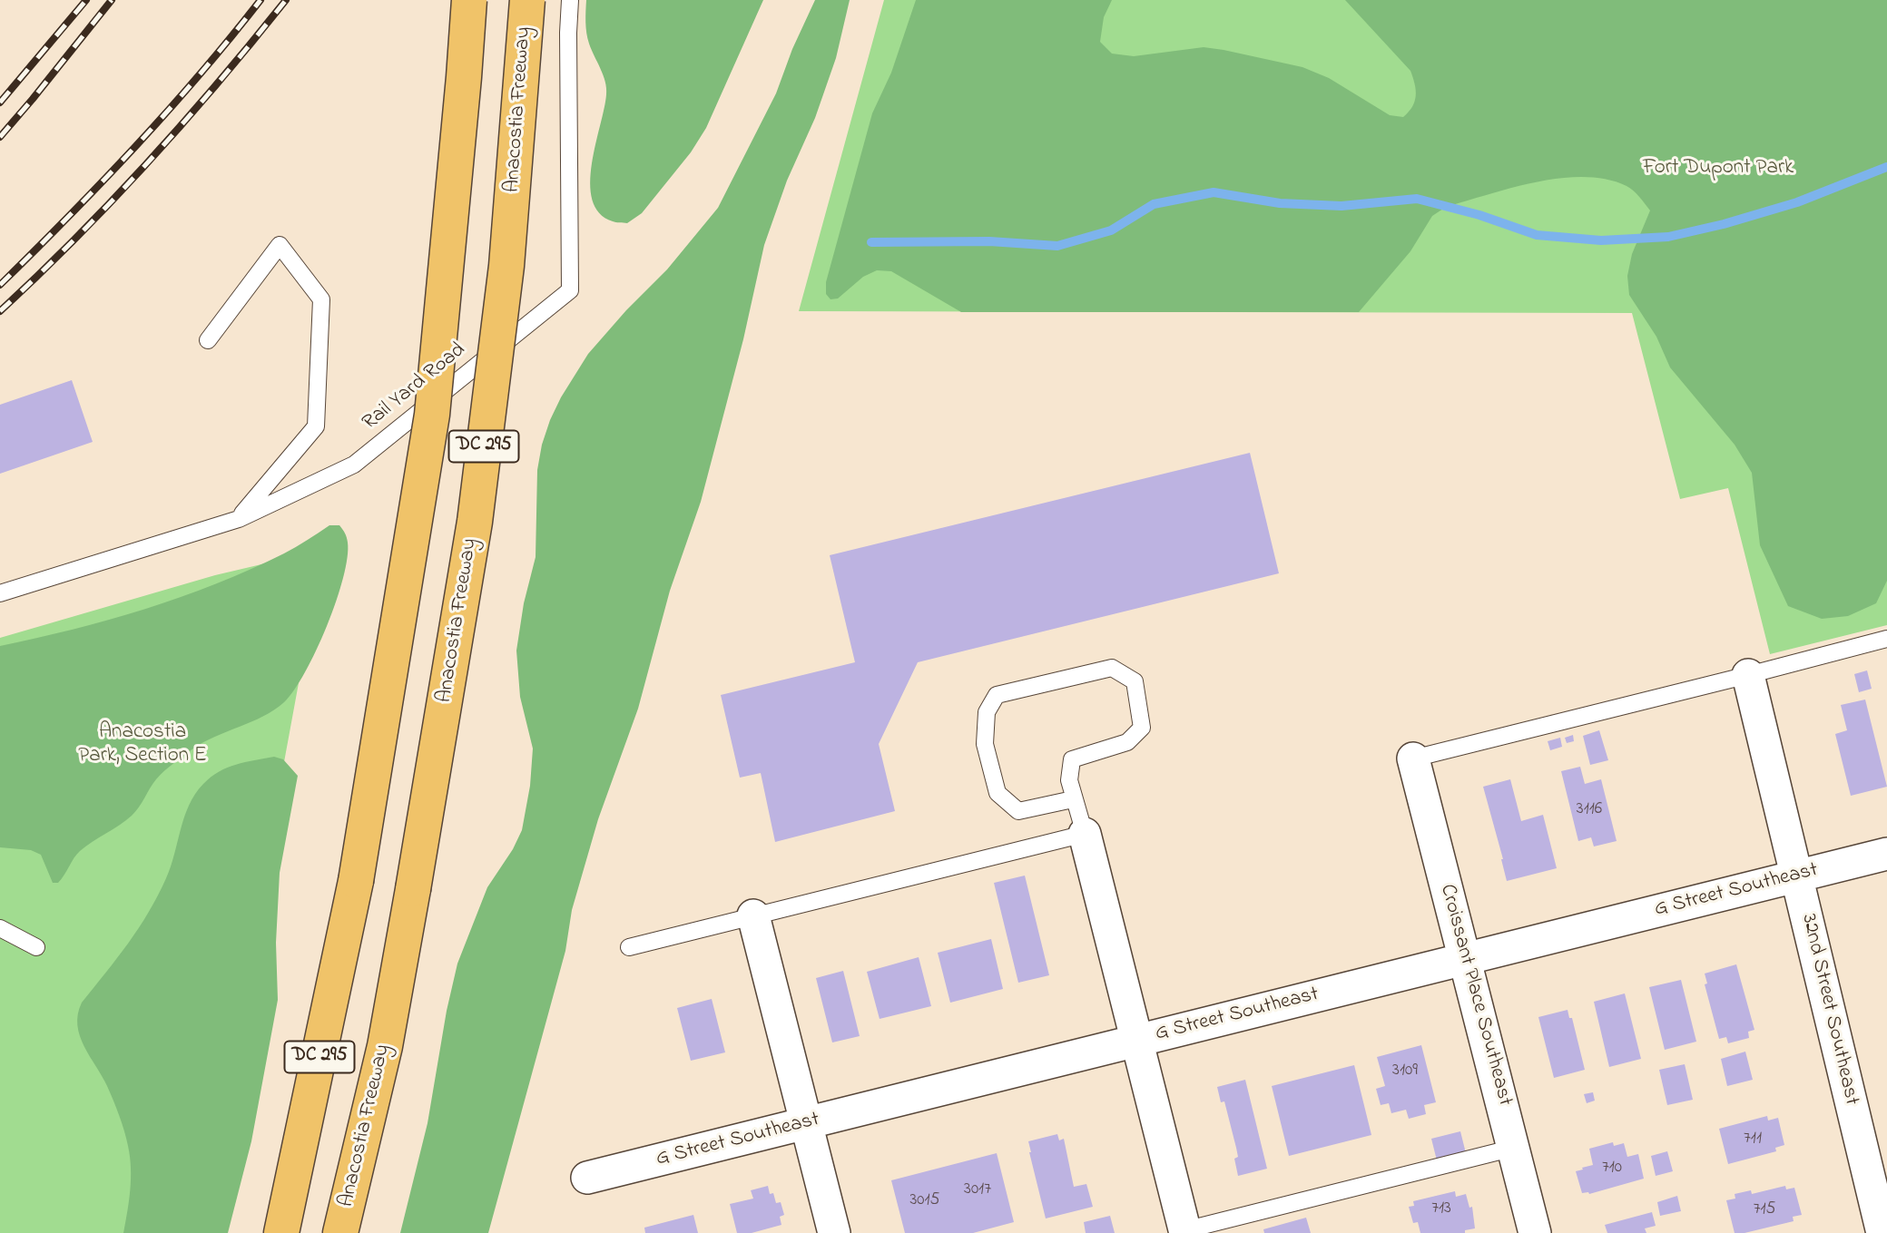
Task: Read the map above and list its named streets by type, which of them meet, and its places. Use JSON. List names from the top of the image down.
{
  "streets": {
    "highway": ["Anacostia Freeway", "DC 295"],
    "street": ["G Street Southeast", "Croissant Place Southeast", "32nd Street Southeast"],
    "lane": ["Rail Yard Road"]
  },
  "crossings": [
    ["G Street Southeast", "Croissant Place Southeast"],
    ["G Street Southeast", "32nd Street Southeast"]
  ],
  "parks": ["Fort Dupont Park", "Anacostia Park, Section E"],
  "house_numbers": [
    "3116",
    "3109",
    "711",
    "710",
    "3017",
    "3015",
    "713",
    "715"
  ]
}
